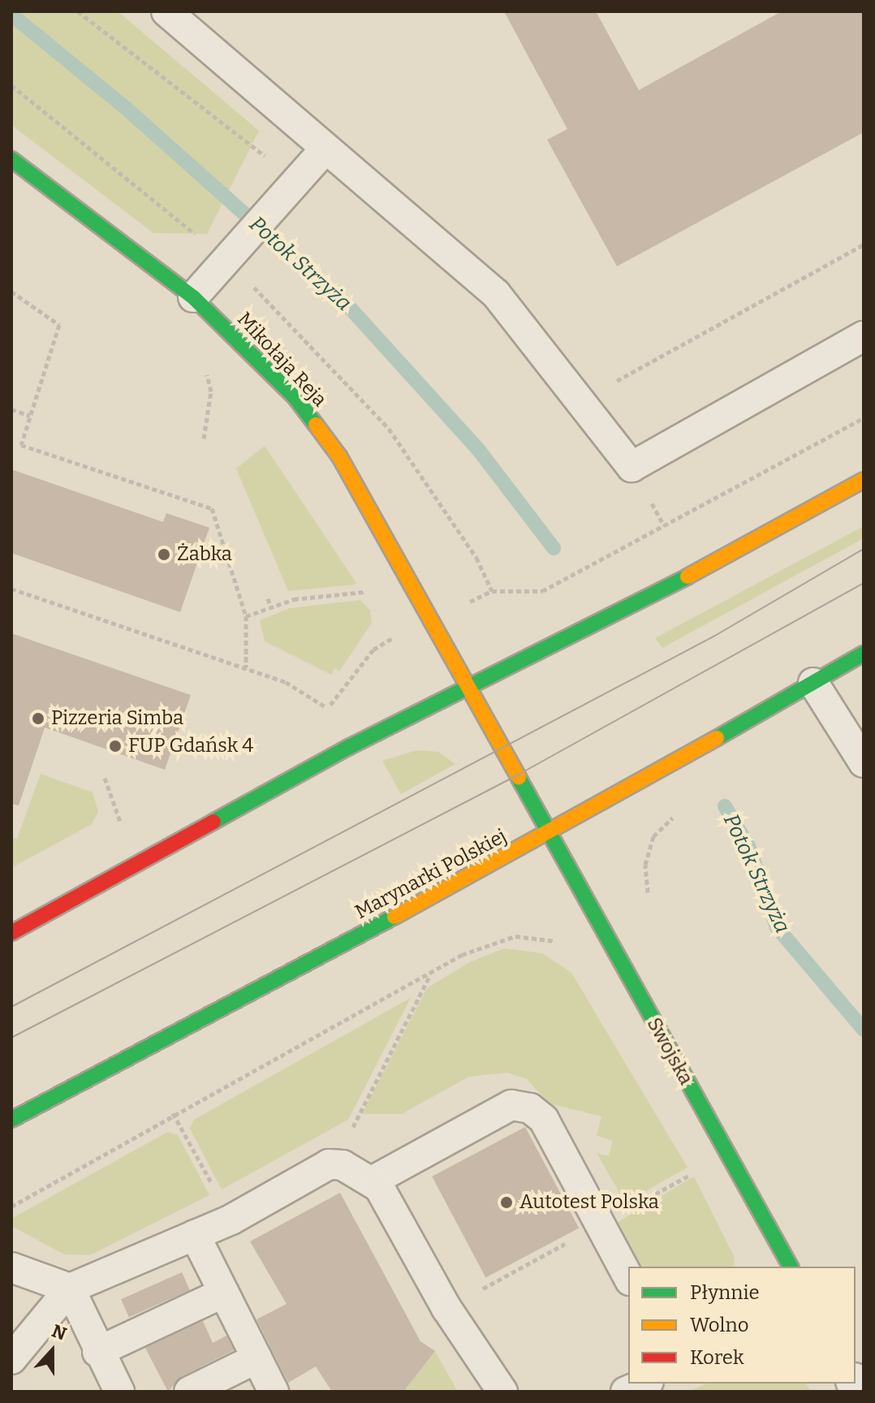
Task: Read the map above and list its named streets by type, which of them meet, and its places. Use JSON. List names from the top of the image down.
{
  "streets": {
    "main road": ["Mikołaja Reja", "Marynarki Polskiej", "Swojska"]
  },
  "crossings": [
    ["Mikołaja Reja", "Swojska"],
    ["Marynarki Polskiej", "Swojska"]
  ],
  "water": ["Potok Strzyża"],
  "places": [
    "Żabka",
    "Pizzeria Simba",
    "FUP Gdańsk 4",
    "Autotest Polska"
  ],
  "legend": ["Płynnie", "Wolno", "Korek"],
  "north": "top"
}
